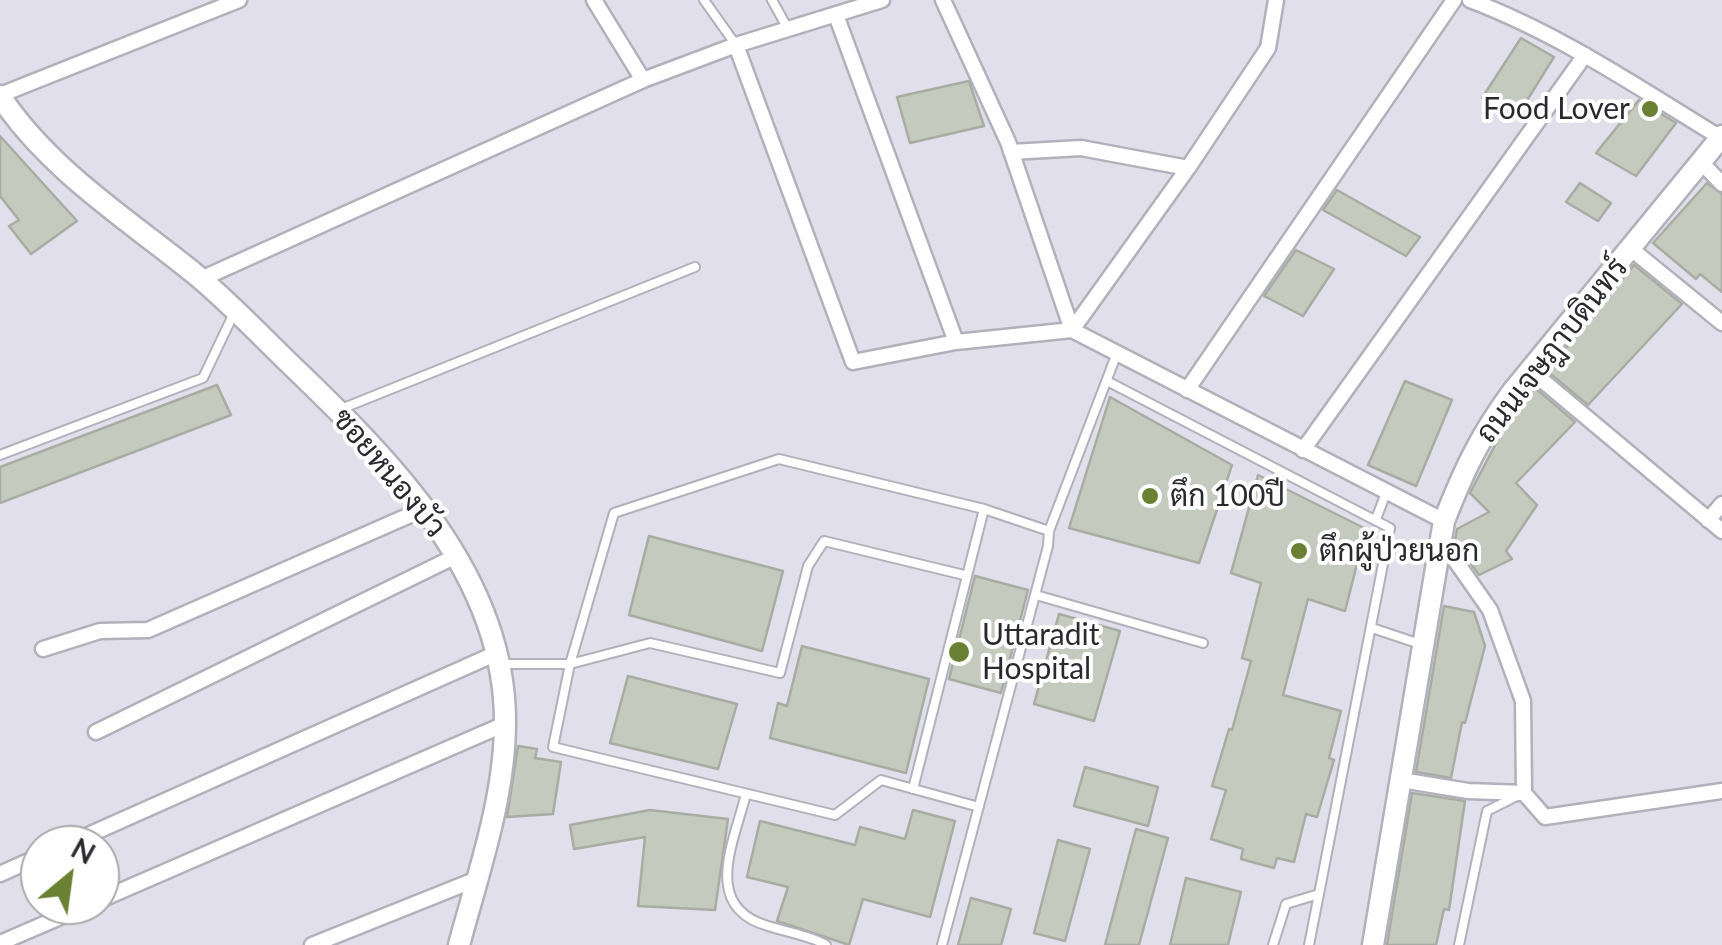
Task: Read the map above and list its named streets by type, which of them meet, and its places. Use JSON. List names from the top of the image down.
{
  "streets": {
    "street": ["ถนนเจษฎาบดินทร์", "ซอยหนองบัว"]
  },
  "places": [
    "Food Lover",
    "ตึก 100ปี",
    "ตึกผู้ป่วยนอก",
    "Uttaradit Hospital"
  ],
  "north": "top right"
}
